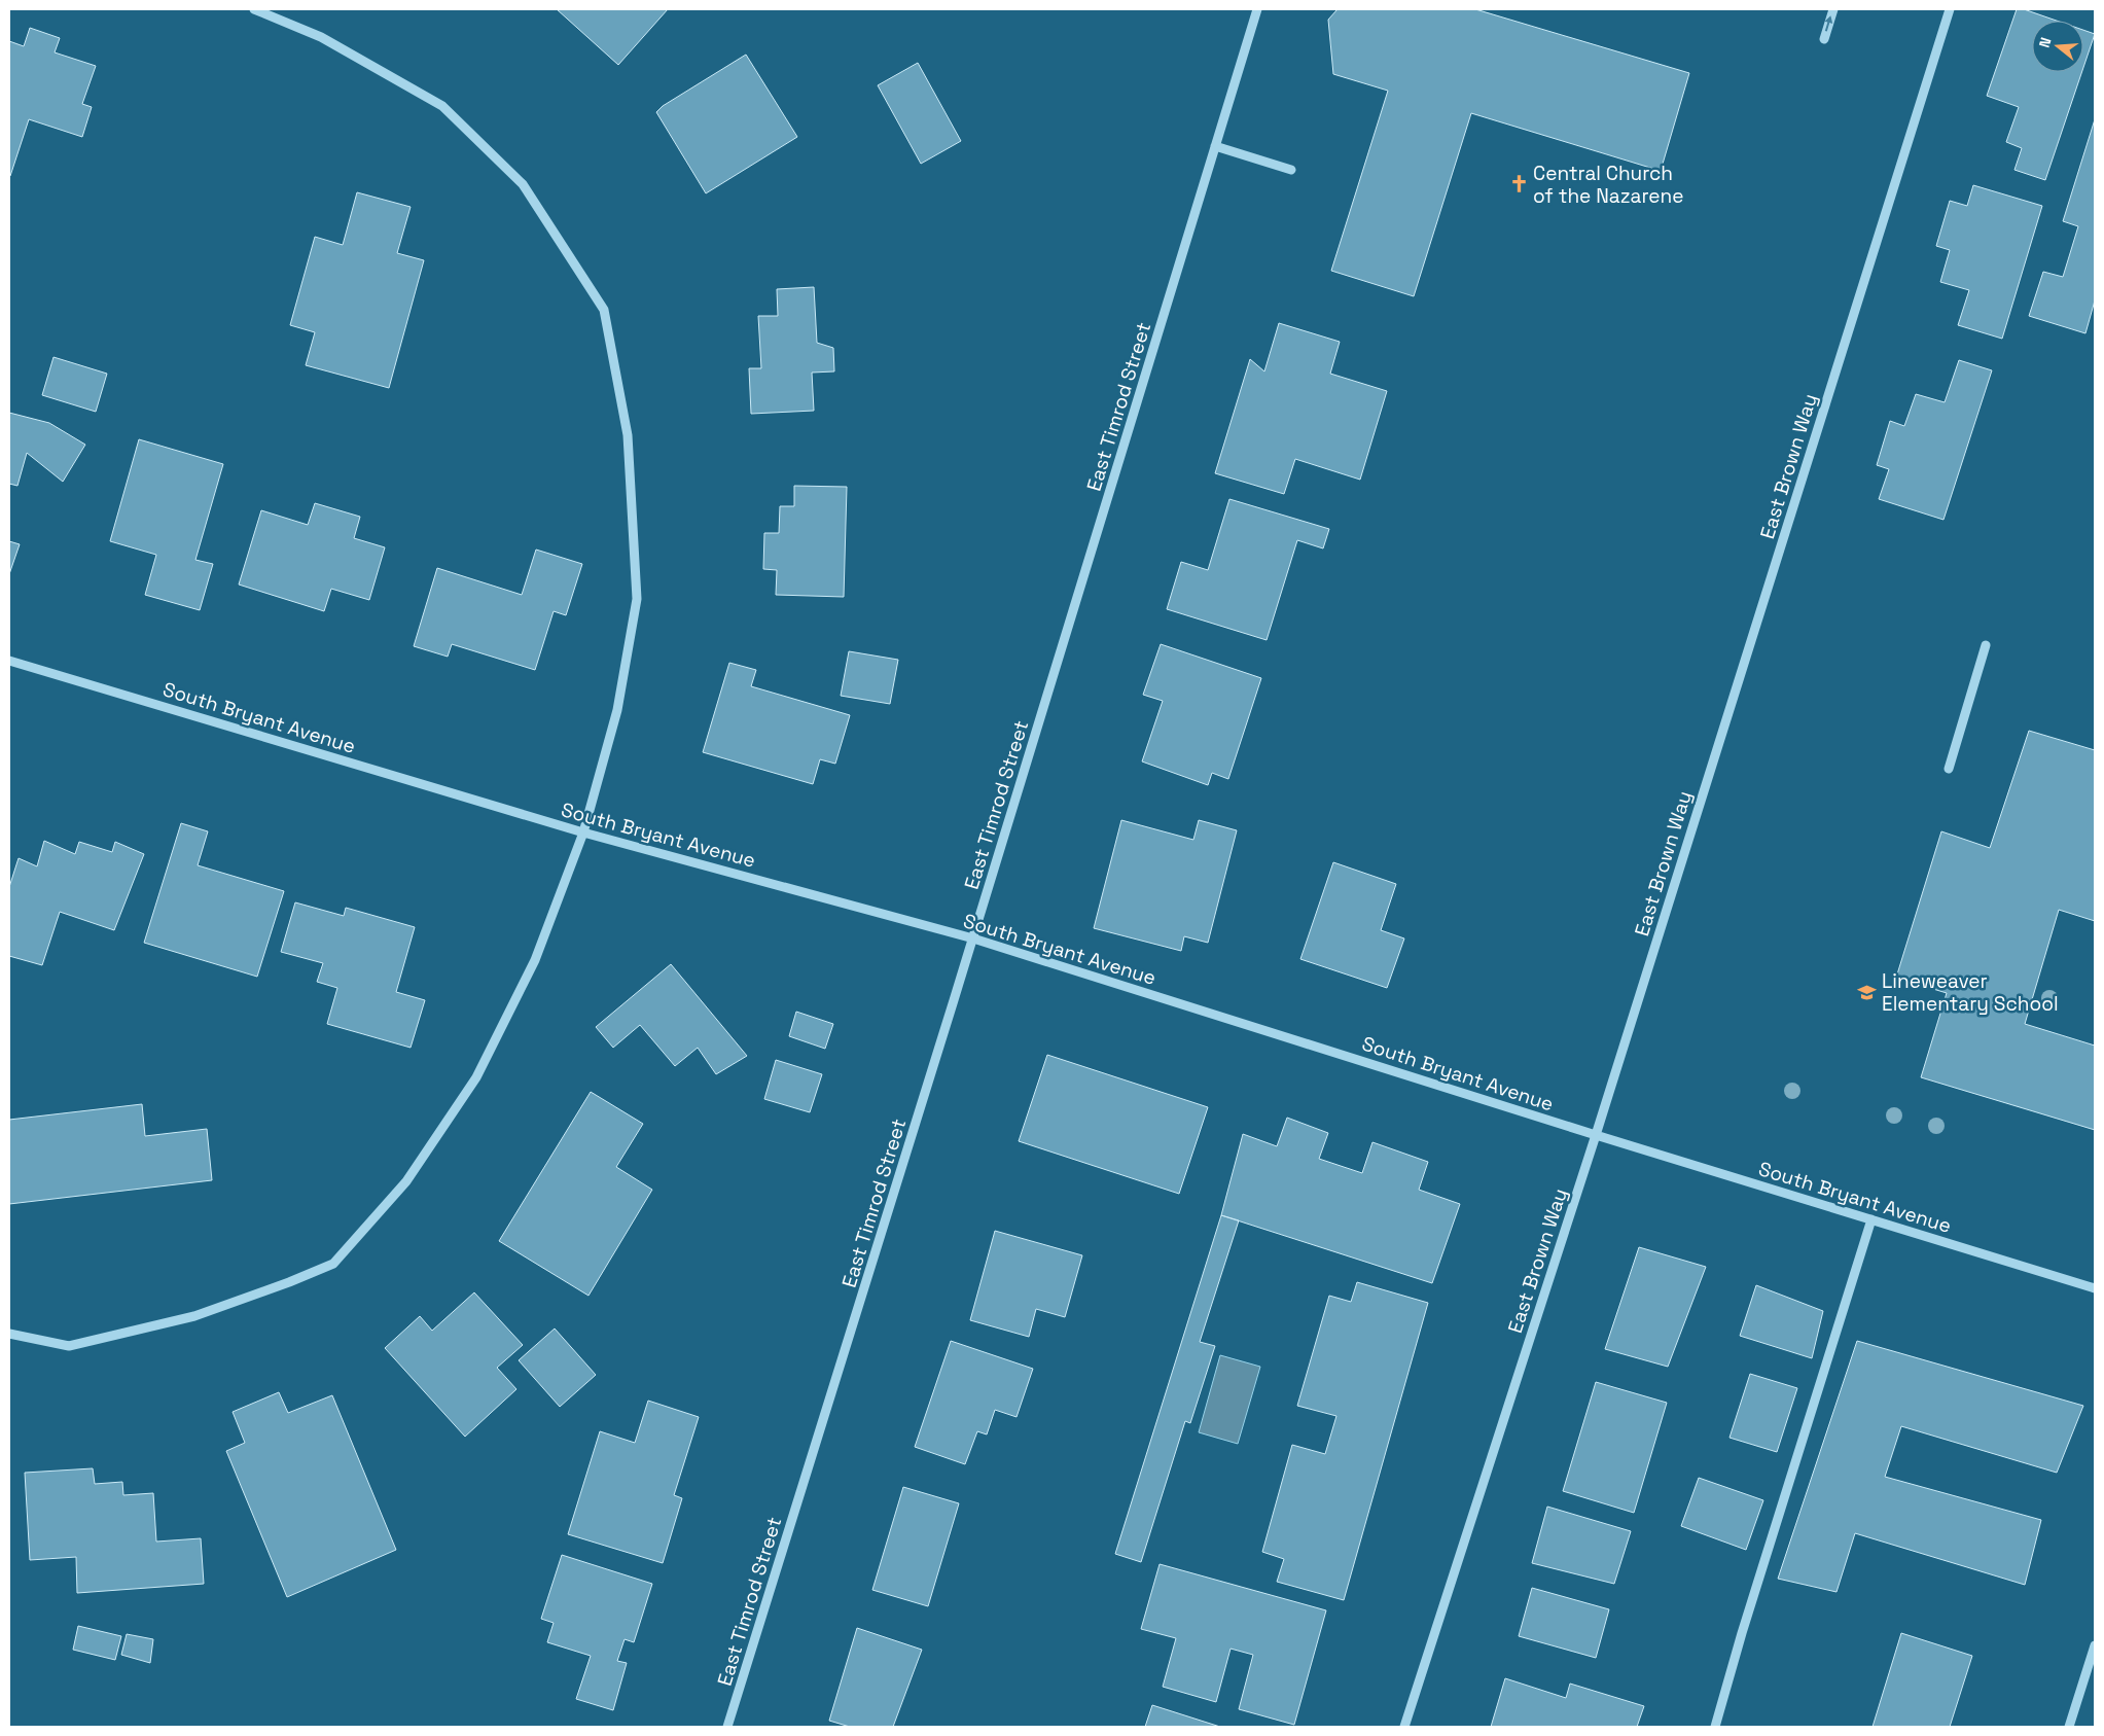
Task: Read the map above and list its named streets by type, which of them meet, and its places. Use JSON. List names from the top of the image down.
{
  "streets": {
    "street": ["East Timrod Street", "East Brown Way", "South Bryant Avenue"]
  },
  "crossings": [
    ["East Timrod Street", "South Bryant Avenue"],
    ["East Brown Way", "South Bryant Avenue"]
  ],
  "places": {
    "church": ["Central Church of the Nazarene"],
    "school or university": ["Lineweaver Elementary School"]
  },
  "north": "left"
}
